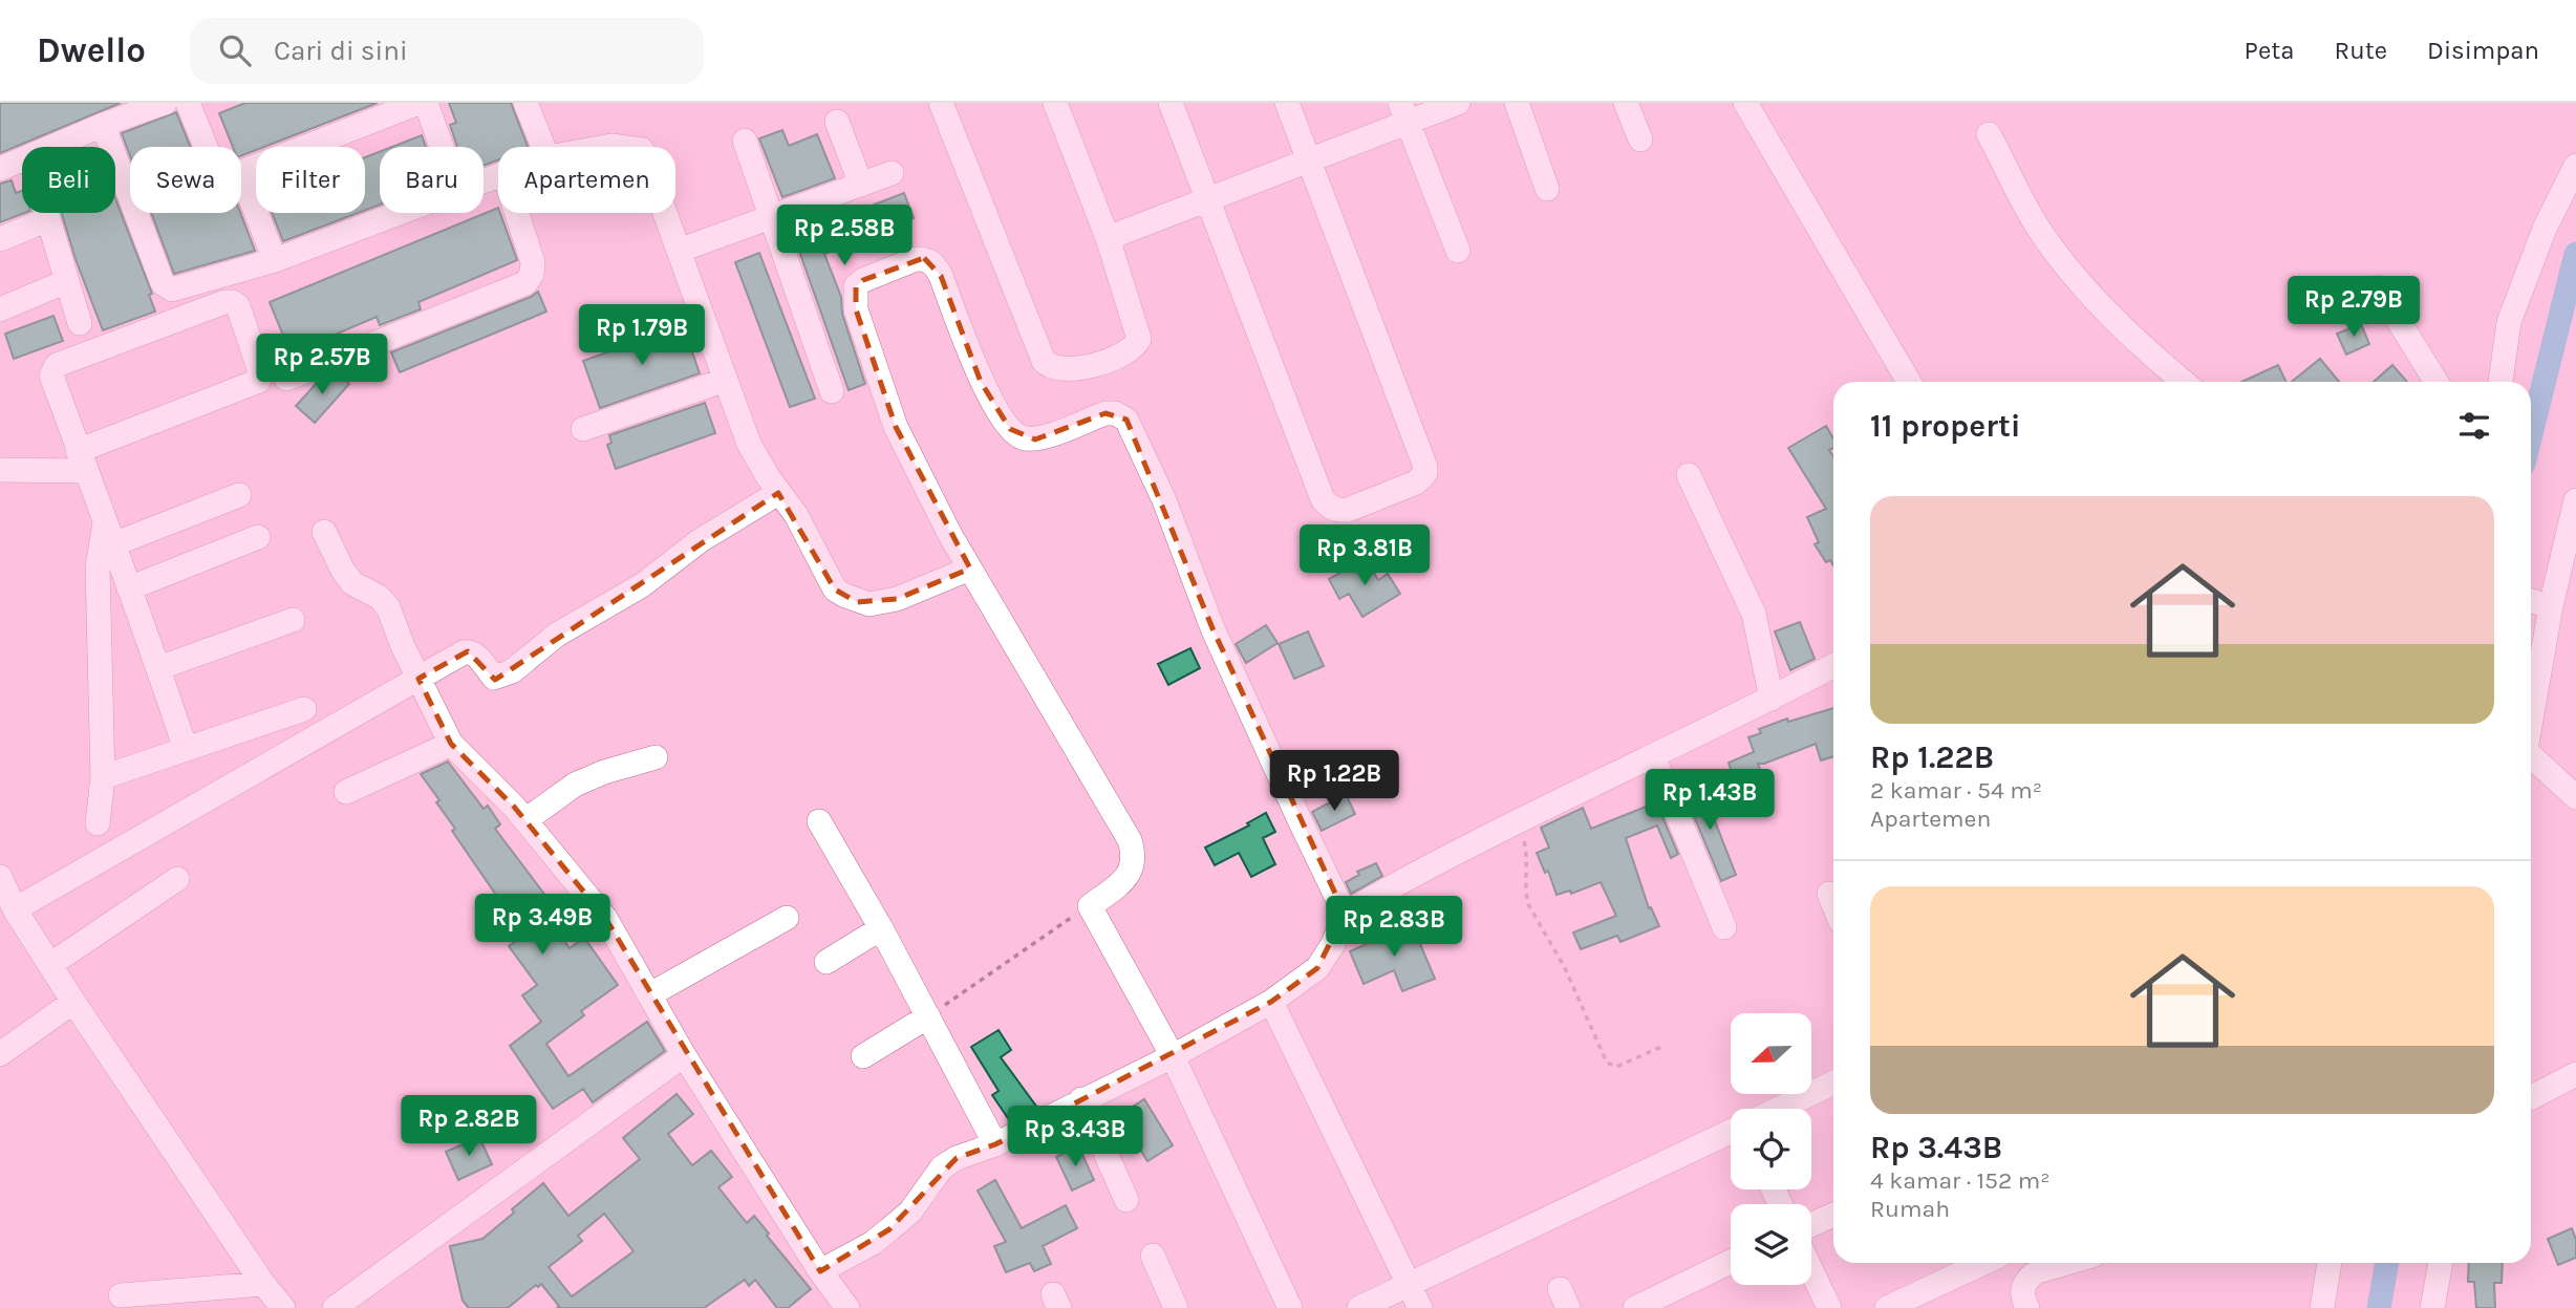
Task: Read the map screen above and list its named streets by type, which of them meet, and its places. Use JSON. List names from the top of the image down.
{
  "north": "left",
  "page": {
    "header": "Dwello",
    "search": "Cari di sini",
    "nav": ["Peta", "Rute", "Disimpan"],
    "chip": [
      "Beli",
      "Sewa",
      "Filter",
      "Baru",
      "Apartemen"
    ],
    "price": [
      "Rp 2.58B",
      "Rp 2.79B",
      "Rp 1.79B",
      "Rp 2.57B",
      "Rp 3.81B",
      "Rp 1.22B",
      "Rp 1.43B",
      "Rp 3.49B",
      "Rp 2.83B",
      "Rp 2.82B",
      "Rp 3.43B"
    ],
    "heading": "11 properti",
    "list": [
      {
        "name": "Rp 1.22B",
        "note": "2 kamar · 54 m² · Apartemen"
      },
      {
        "name": "Rp 3.43B",
        "note": "4 kamar · 152 m² · Rumah"
      }
    ]
  }
}
